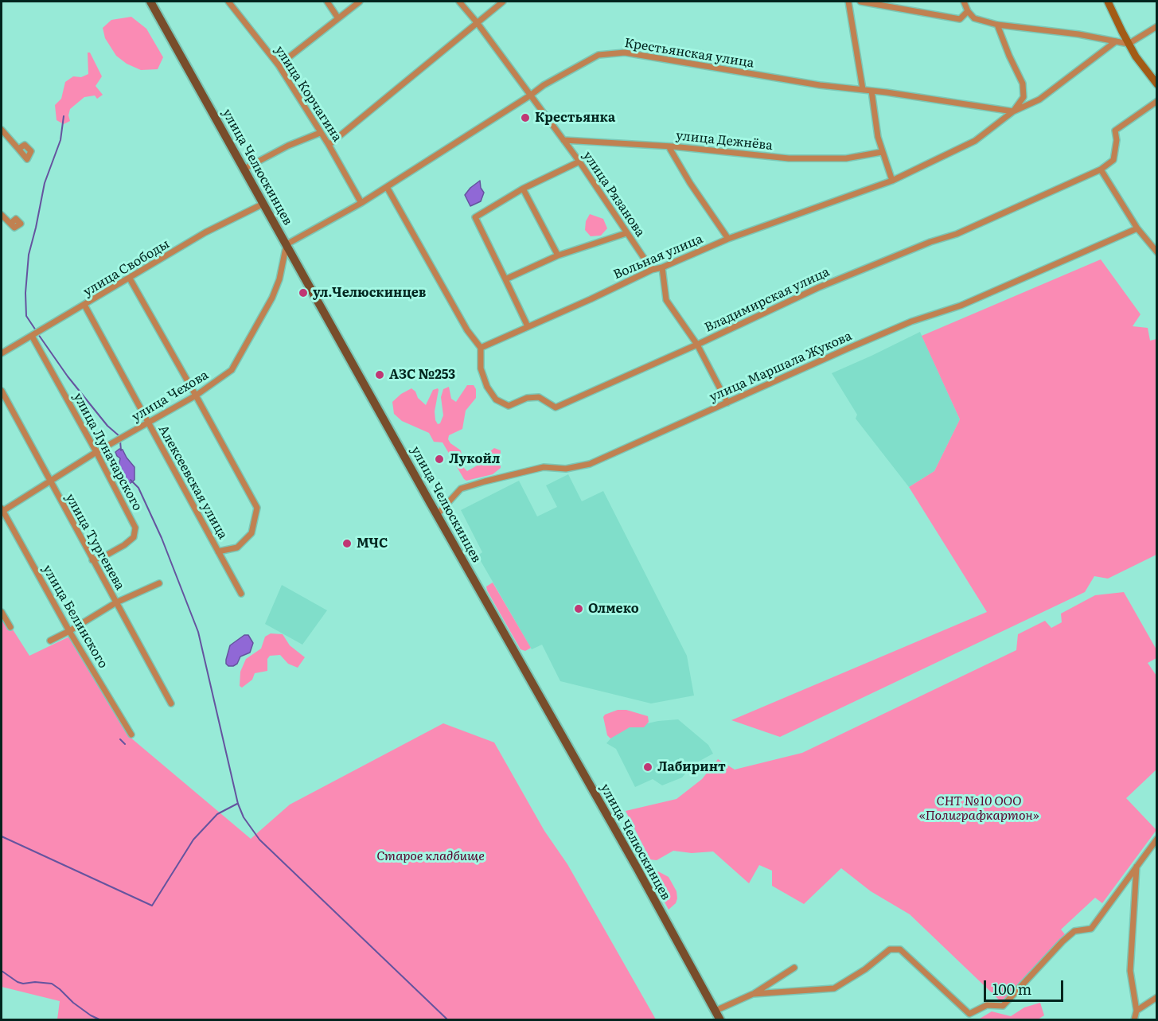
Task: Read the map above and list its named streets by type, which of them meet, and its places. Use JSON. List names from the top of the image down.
{
  "streets": {
    "main road": ["улица Челюскинцев"],
    "street": [
      "Крестьянская улица",
      "улица Корчагина",
      "улица Дежнёва",
      "улица Рязанова",
      "Вольная улица",
      "улица Свободы",
      "Владимирская улица",
      "улица Маршала Жукова",
      "улица Чехова",
      "улица Луначарского",
      "Алексеевская улица",
      "улица Тургенева",
      "улица Белинского"
    ]
  },
  "crossings": [
    ["Крестьянская улица", "улица Корчагина"],
    ["Крестьянская улица", "улица Челюскинцев"],
    ["Крестьянская улица", "улица Рязанова"],
    ["Крестьянская улица", "Вольная улица"],
    ["Крестьянская улица", "улица Чехова"],
    ["улица Дежнёва", "улица Рязанова"],
    ["улица Челюскинцев", "улица Свободы"],
    ["улица Челюскинцев", "улица Маршала Жукова"],
    ["улица Челюскинцев", "улица Чехова"],
    ["улица Рязанова", "Вольная улица"],
    ["Вольная улица", "Владимирская улица"],
    ["улица Свободы", "улица Луначарского"],
    ["улица Свободы", "Алексеевская улица"],
    ["улица Чехова", "улица Луначарского"],
    ["улица Чехова", "Алексеевская улица"],
    ["улица Чехова", "улица Тургенева"],
    ["улица Чехова", "улица Белинского"],
    ["улица Луначарского", "улица Тургенева"]
  ],
  "parks": ["СНТ №10 ООО «Полиграфкартон»", "Старое кладбище"],
  "places": [
    "Крестьянка",
    "ул.Челюскинцев",
    "АЗС №253",
    "Лукойл",
    "МЧС",
    "Олмеко",
    "Лабиринт"
  ],
  "scale_bar": "100 m"
}
